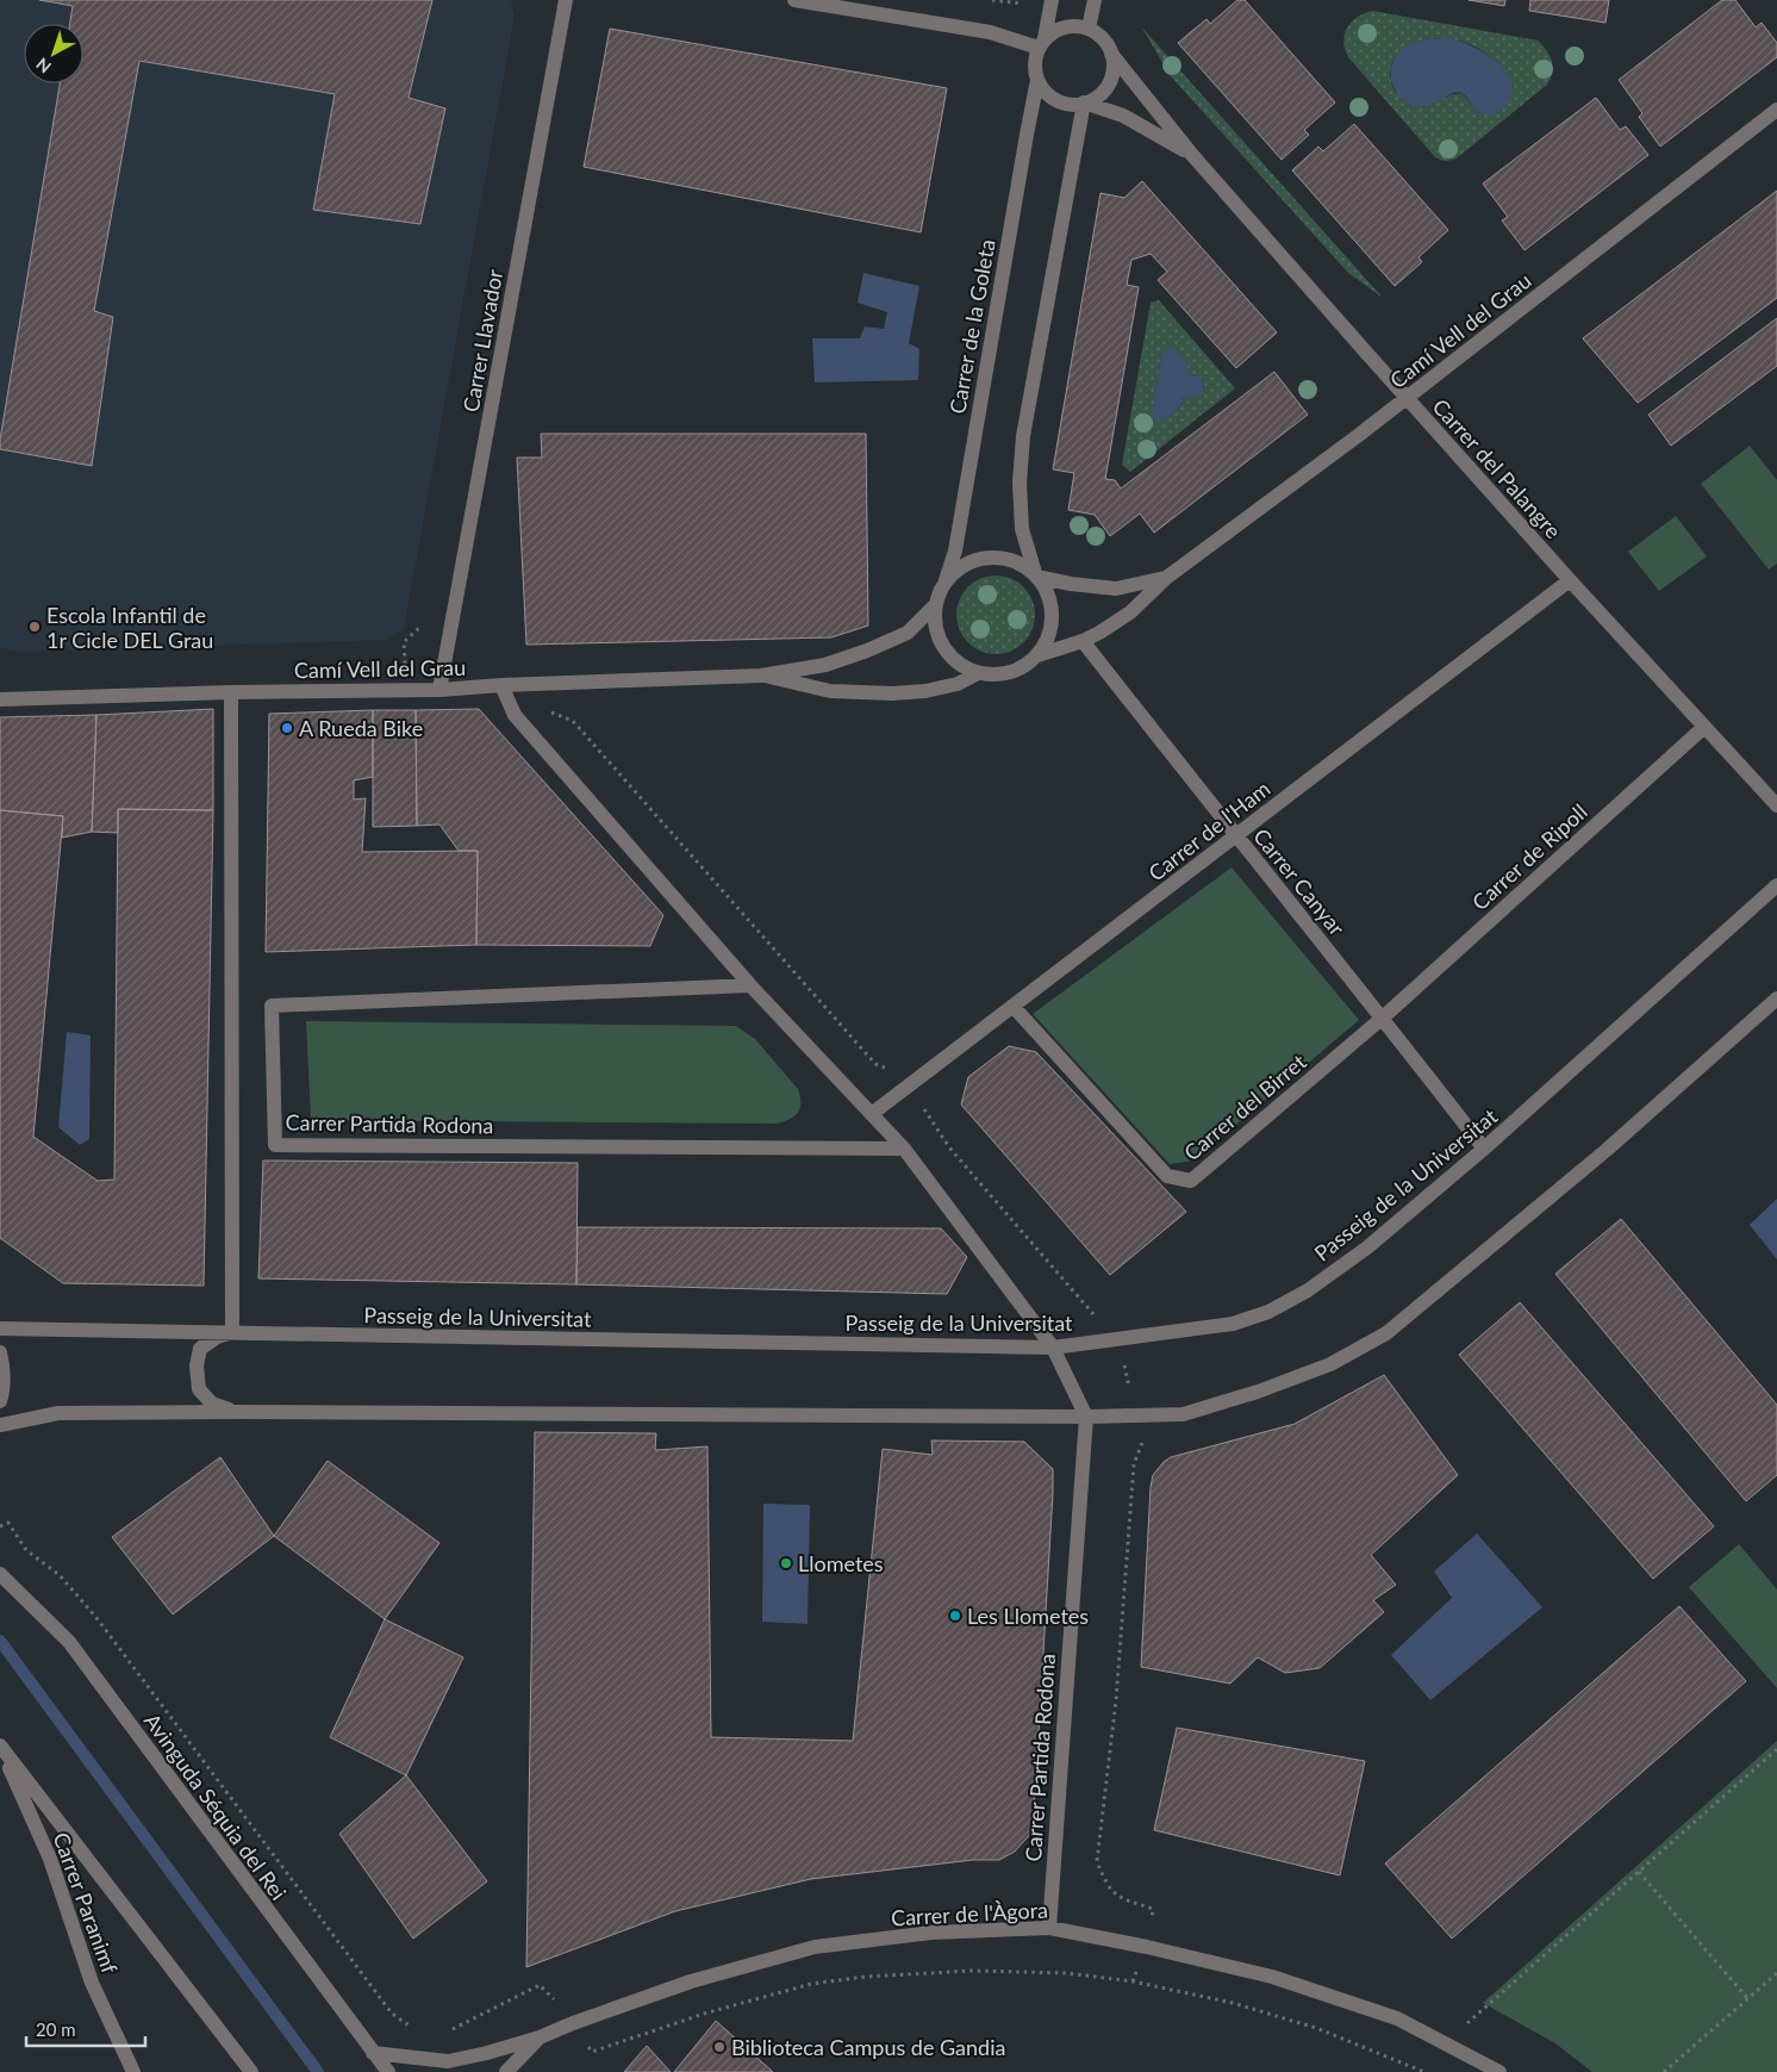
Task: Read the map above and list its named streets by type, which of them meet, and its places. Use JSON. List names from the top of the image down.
{
  "streets": {
    "street": [
      "Carrer de la Goleta",
      "Camí Vell del Grau",
      "Carrer Llavador",
      "Carrer del Palangre",
      "Carrer de l'Ham",
      "Carrer de Ripoll",
      "Carrer Canyar",
      "Carrer del Birret",
      "Carrer Partida Rodona",
      "Passeig de la Universitat",
      "Avinguda Séquia del Rei",
      "Carrer Paranimf",
      "Carrer de l'Àgora"
    ]
  },
  "crossings": [
    ["Carrer de la Goleta", "Camí Vell del Grau"],
    ["Carrer de la Goleta", "Carrer del Palangre"],
    ["Camí Vell del Grau", "Carrer Llavador"],
    ["Camí Vell del Grau", "Carrer del Palangre"],
    ["Camí Vell del Grau", "Carrer Canyar"],
    ["Camí Vell del Grau", "Carrer Partida Rodona"],
    ["Carrer del Palangre", "Carrer de l'Ham"],
    ["Carrer del Palangre", "Carrer de Ripoll"],
    ["Carrer de l'Ham", "Carrer Canyar"],
    ["Carrer de l'Ham", "Carrer del Birret"],
    ["Carrer de l'Ham", "Carrer Partida Rodona"],
    ["Carrer de Ripoll", "Carrer Canyar"],
    ["Carrer de Ripoll", "Carrer del Birret"],
    ["Carrer Canyar", "Carrer del Birret"],
    ["Carrer Canyar", "Passeig de la Universitat"],
    ["Carrer Partida Rodona", "Passeig de la Universitat"],
    ["Carrer Partida Rodona", "Carrer de l'Àgora"],
    ["Avinguda Séquia del Rei", "Carrer de l'Àgora"]
  ],
  "places": [
    "Escola Infantil de 1r Cicle DEL Grau",
    "A Rueda Bike",
    "Llometes",
    "Les Llometes",
    "Biblioteca Campus de Gandia"
  ],
  "scale_bar": "20 m",
  "north": "bottom left"
}
